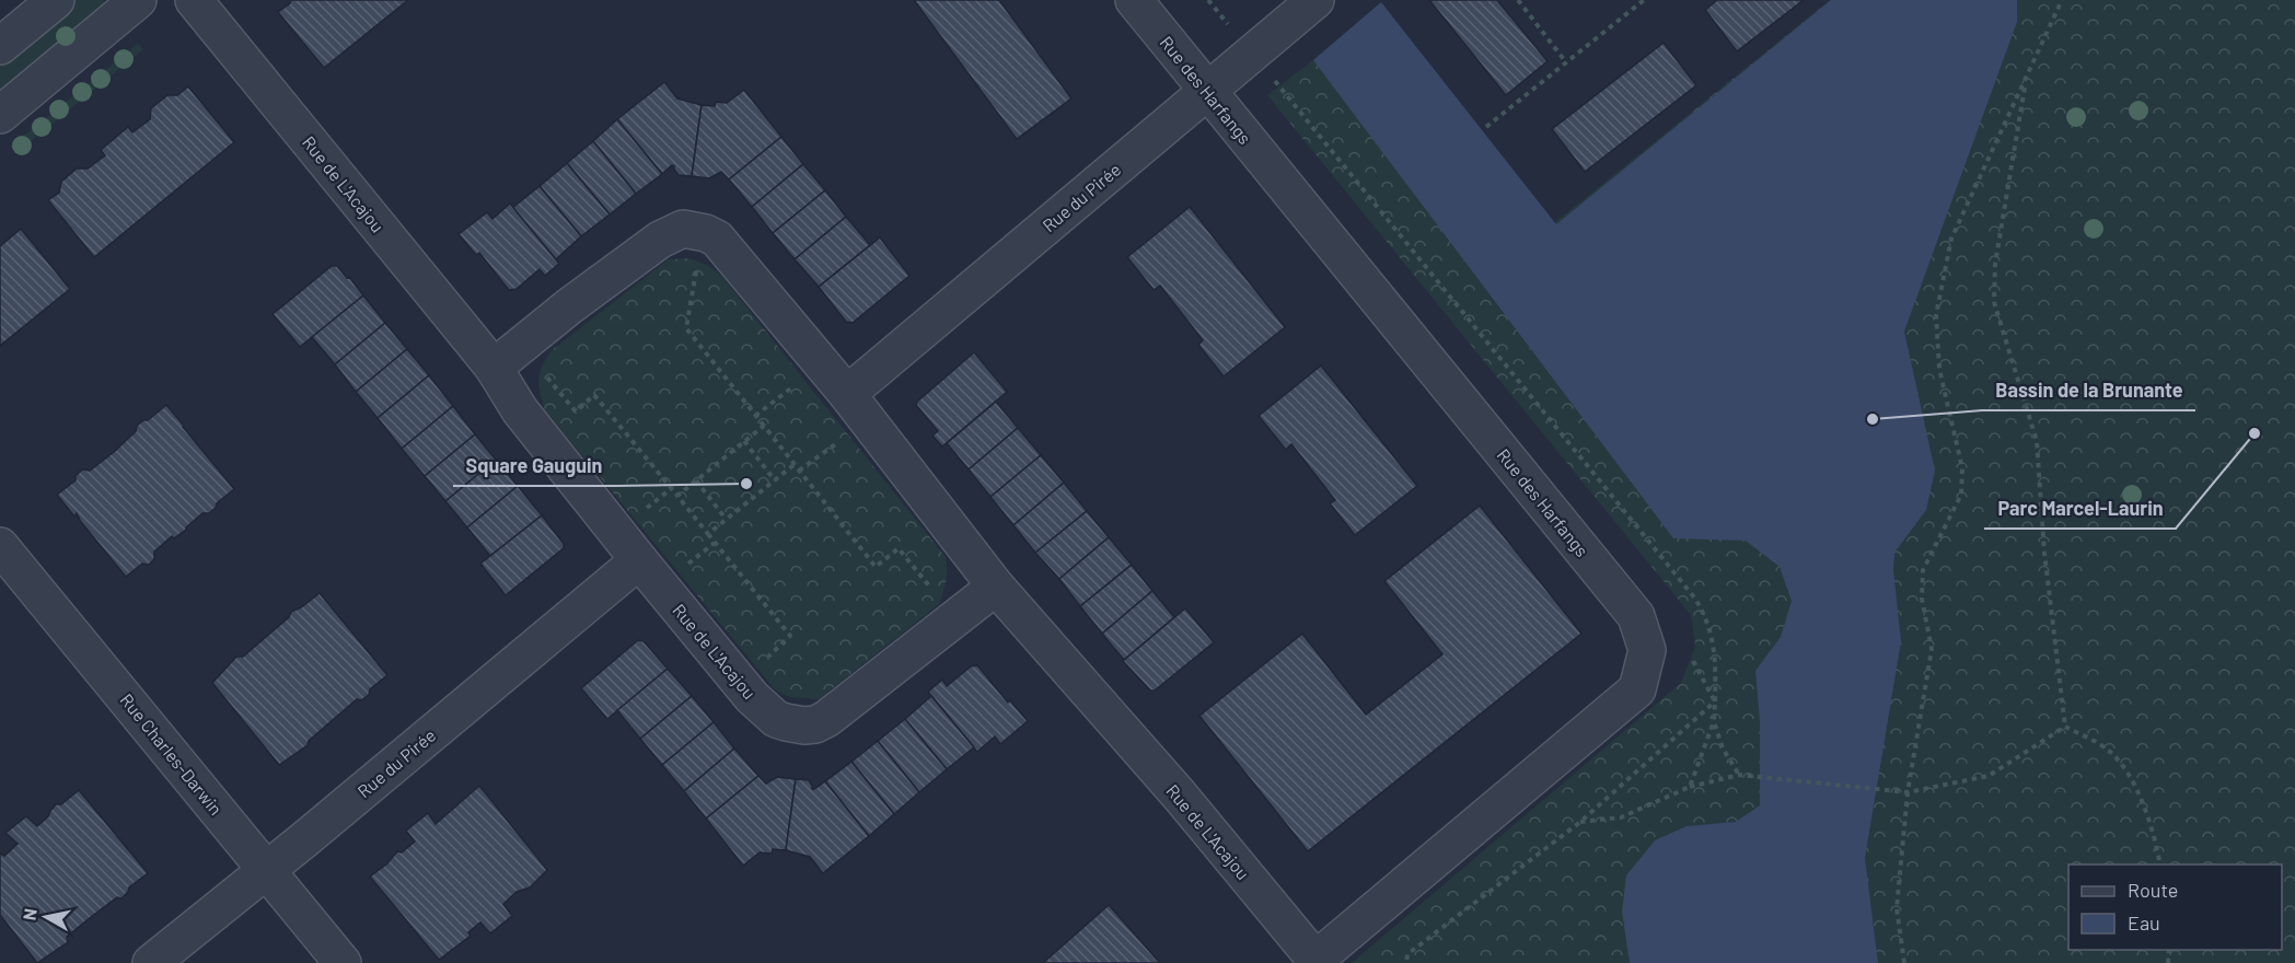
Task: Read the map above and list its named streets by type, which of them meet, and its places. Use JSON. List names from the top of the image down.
{
  "streets": {
    "street": [
      "Rue des Harfangs",
      "Rue de L'Acajou",
      "Rue du Pirée",
      "Rue Charles-Darwin"
    ]
  },
  "crossings": [
    ["Rue des Harfangs", "Rue de L'Acajou"],
    ["Rue des Harfangs", "Rue du Pirée"],
    ["Rue de L'Acajou", "Rue du Pirée"],
    ["Rue du Pirée", "Rue Charles-Darwin"]
  ],
  "places": ["Bassin de la Brunante", "Parc Marcel-Laurin", "Square Gauguin"],
  "legend": ["Route", "Eau"],
  "north": "left"
}
